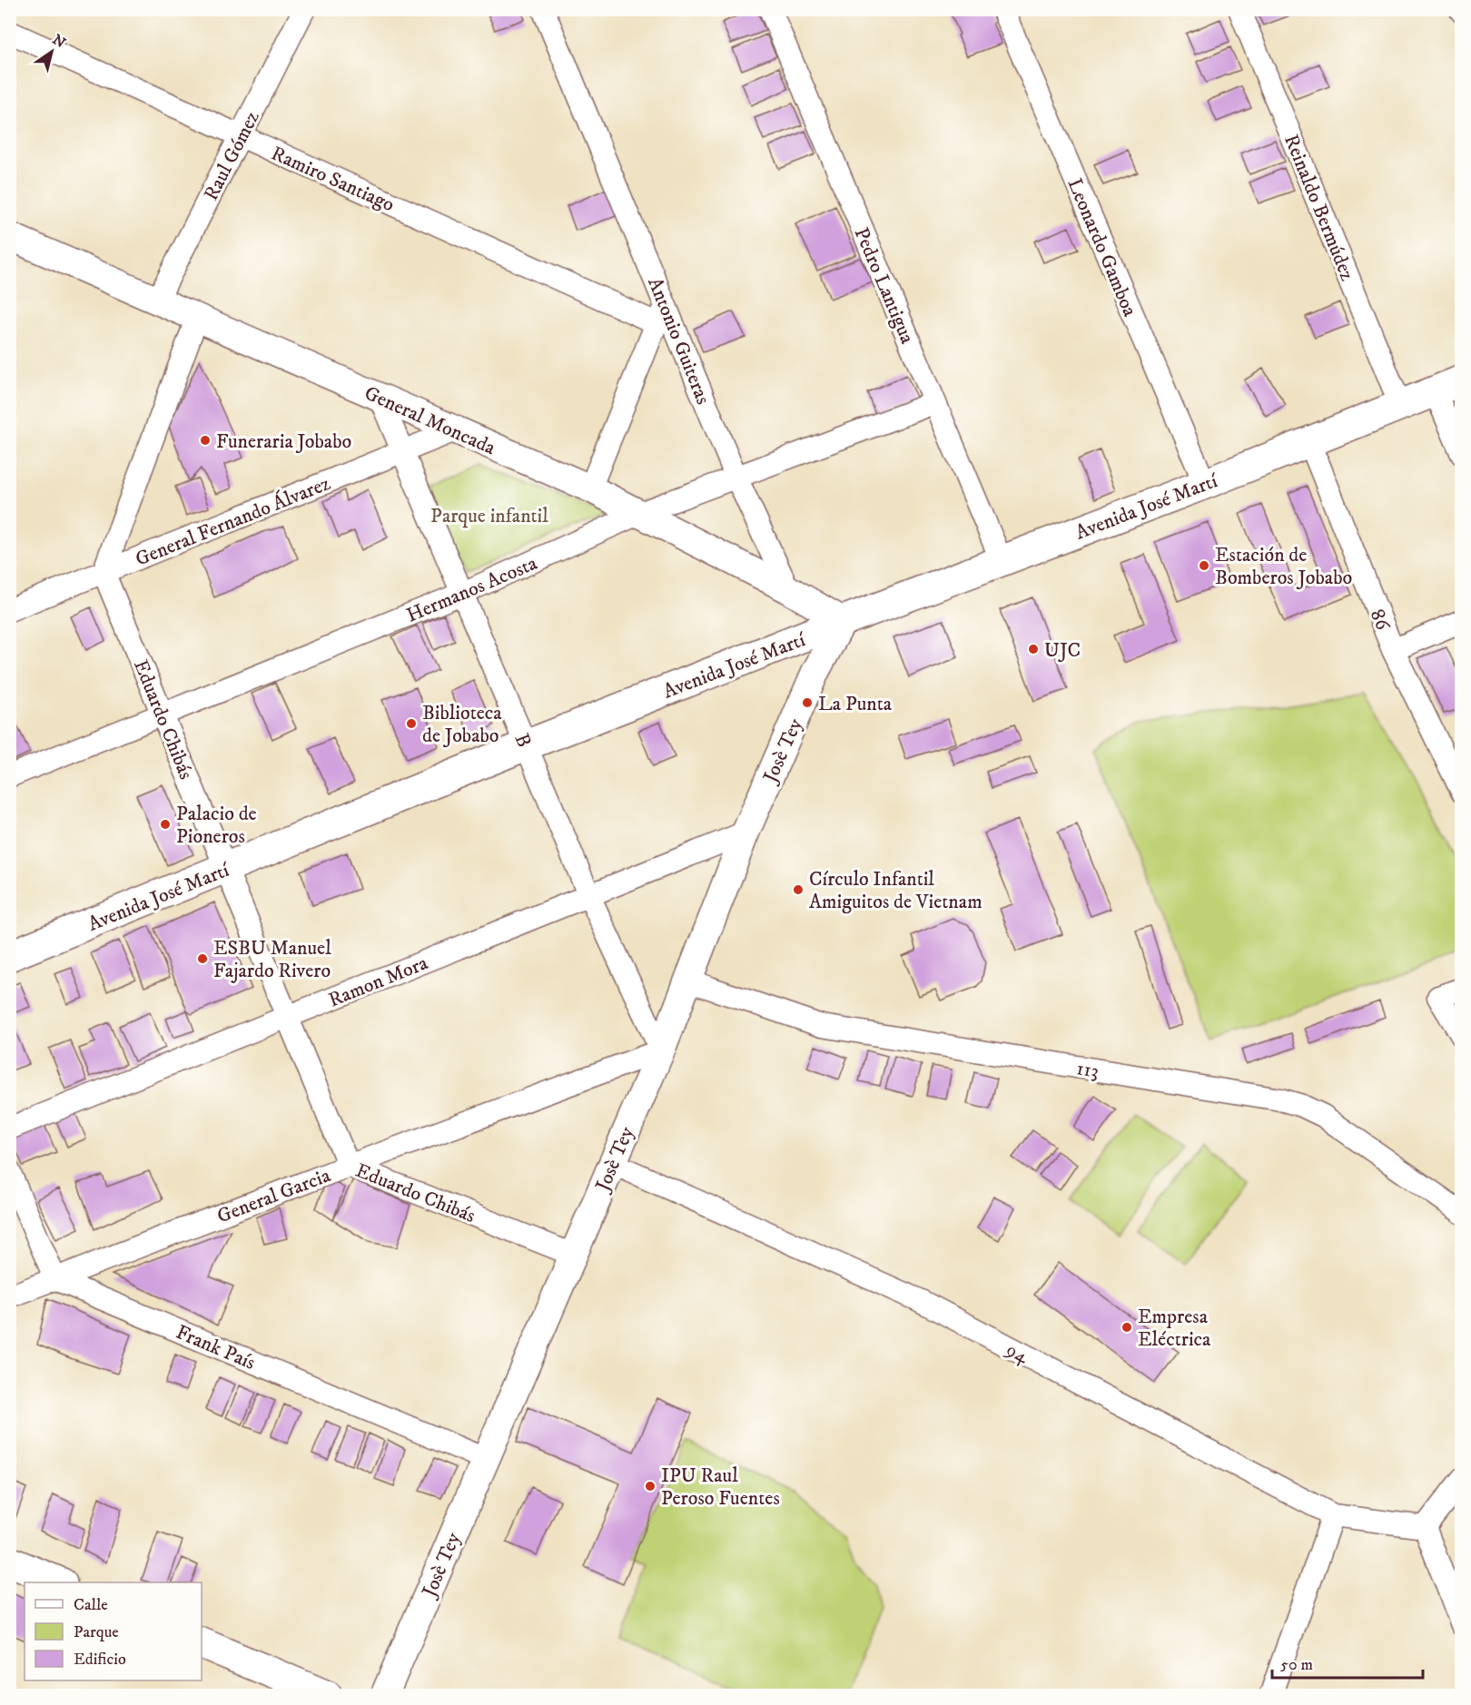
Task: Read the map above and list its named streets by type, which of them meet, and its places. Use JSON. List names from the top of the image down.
{
  "streets": {
    "main road": ["Avenida José Martí"],
    "street": [
      "Raul Gómez",
      "Ramiro Santiago",
      "Reinaldo Bermúdez",
      "Leonardo Gamboa",
      "Pedro Lantigua",
      "Antonio Guiteras",
      "General Moncada",
      "General Fernando Álvarez",
      "Hermanos Acosta",
      "86",
      "Eduardo Chibás",
      "B",
      "Josè Tey",
      "Ramon Mora",
      "113",
      "General Garcia",
      "Frank País",
      "94"
    ]
  },
  "crossings": [
    ["Raul Gómez", "Ramiro Santiago"],
    ["Raul Gómez", "General Moncada"],
    ["Ramiro Santiago", "Antonio Guiteras"],
    ["Reinaldo Bermúdez", "Avenida José Martí"],
    ["Leonardo Gamboa", "Avenida José Martí"],
    ["Pedro Lantigua", "Avenida José Martí"],
    ["Pedro Lantigua", "Hermanos Acosta"],
    ["Antonio Guiteras", "General Moncada"],
    ["Antonio Guiteras", "Avenida José Martí"],
    ["Antonio Guiteras", "Hermanos Acosta"],
    ["Antonio Guiteras", "Josè Tey"],
    ["General Moncada", "Avenida José Martí"],
    ["General Moncada", "General Fernando Álvarez"],
    ["General Moncada", "Hermanos Acosta"],
    ["General Moncada", "B"],
    ["General Moncada", "Josè Tey"],
    ["Avenida José Martí", "86"],
    ["Avenida José Martí", "Eduardo Chibás"],
    ["Avenida José Martí", "B"],
    ["Avenida José Martí", "Josè Tey"],
    ["General Fernando Álvarez", "Eduardo Chibás"],
    ["General Fernando Álvarez", "B"],
    ["Hermanos Acosta", "Eduardo Chibás"],
    ["Hermanos Acosta", "B"],
    ["Eduardo Chibás", "Josè Tey"],
    ["Eduardo Chibás", "Ramon Mora"],
    ["Eduardo Chibás", "General Garcia"],
    ["B", "Josè Tey"],
    ["B", "Ramon Mora"],
    ["B", "General Garcia"],
    ["Josè Tey", "Ramon Mora"],
    ["Josè Tey", "113"],
    ["Josè Tey", "General Garcia"],
    ["Josè Tey", "Frank País"],
    ["Josè Tey", "94"],
    ["General Garcia", "Frank País"]
  ],
  "parks": ["Parque infantil"],
  "places": [
    "Funeraria Jobabo",
    "Estación de Bomberos Jobabo",
    "UJC",
    "La Punta",
    "Biblioteca de Jobabo",
    "Palacio de Pioneros",
    "Círculo Infantil Amiguitos de Vietnam",
    "ESBU Manuel Fajardo Rivero",
    "Empresa Eléctrica",
    "IPU Raul Peroso Fuentes"
  ],
  "legend": ["Calle", "Parque", "Edificio"],
  "scale_bar": "50 m",
  "north": "top right"
}
